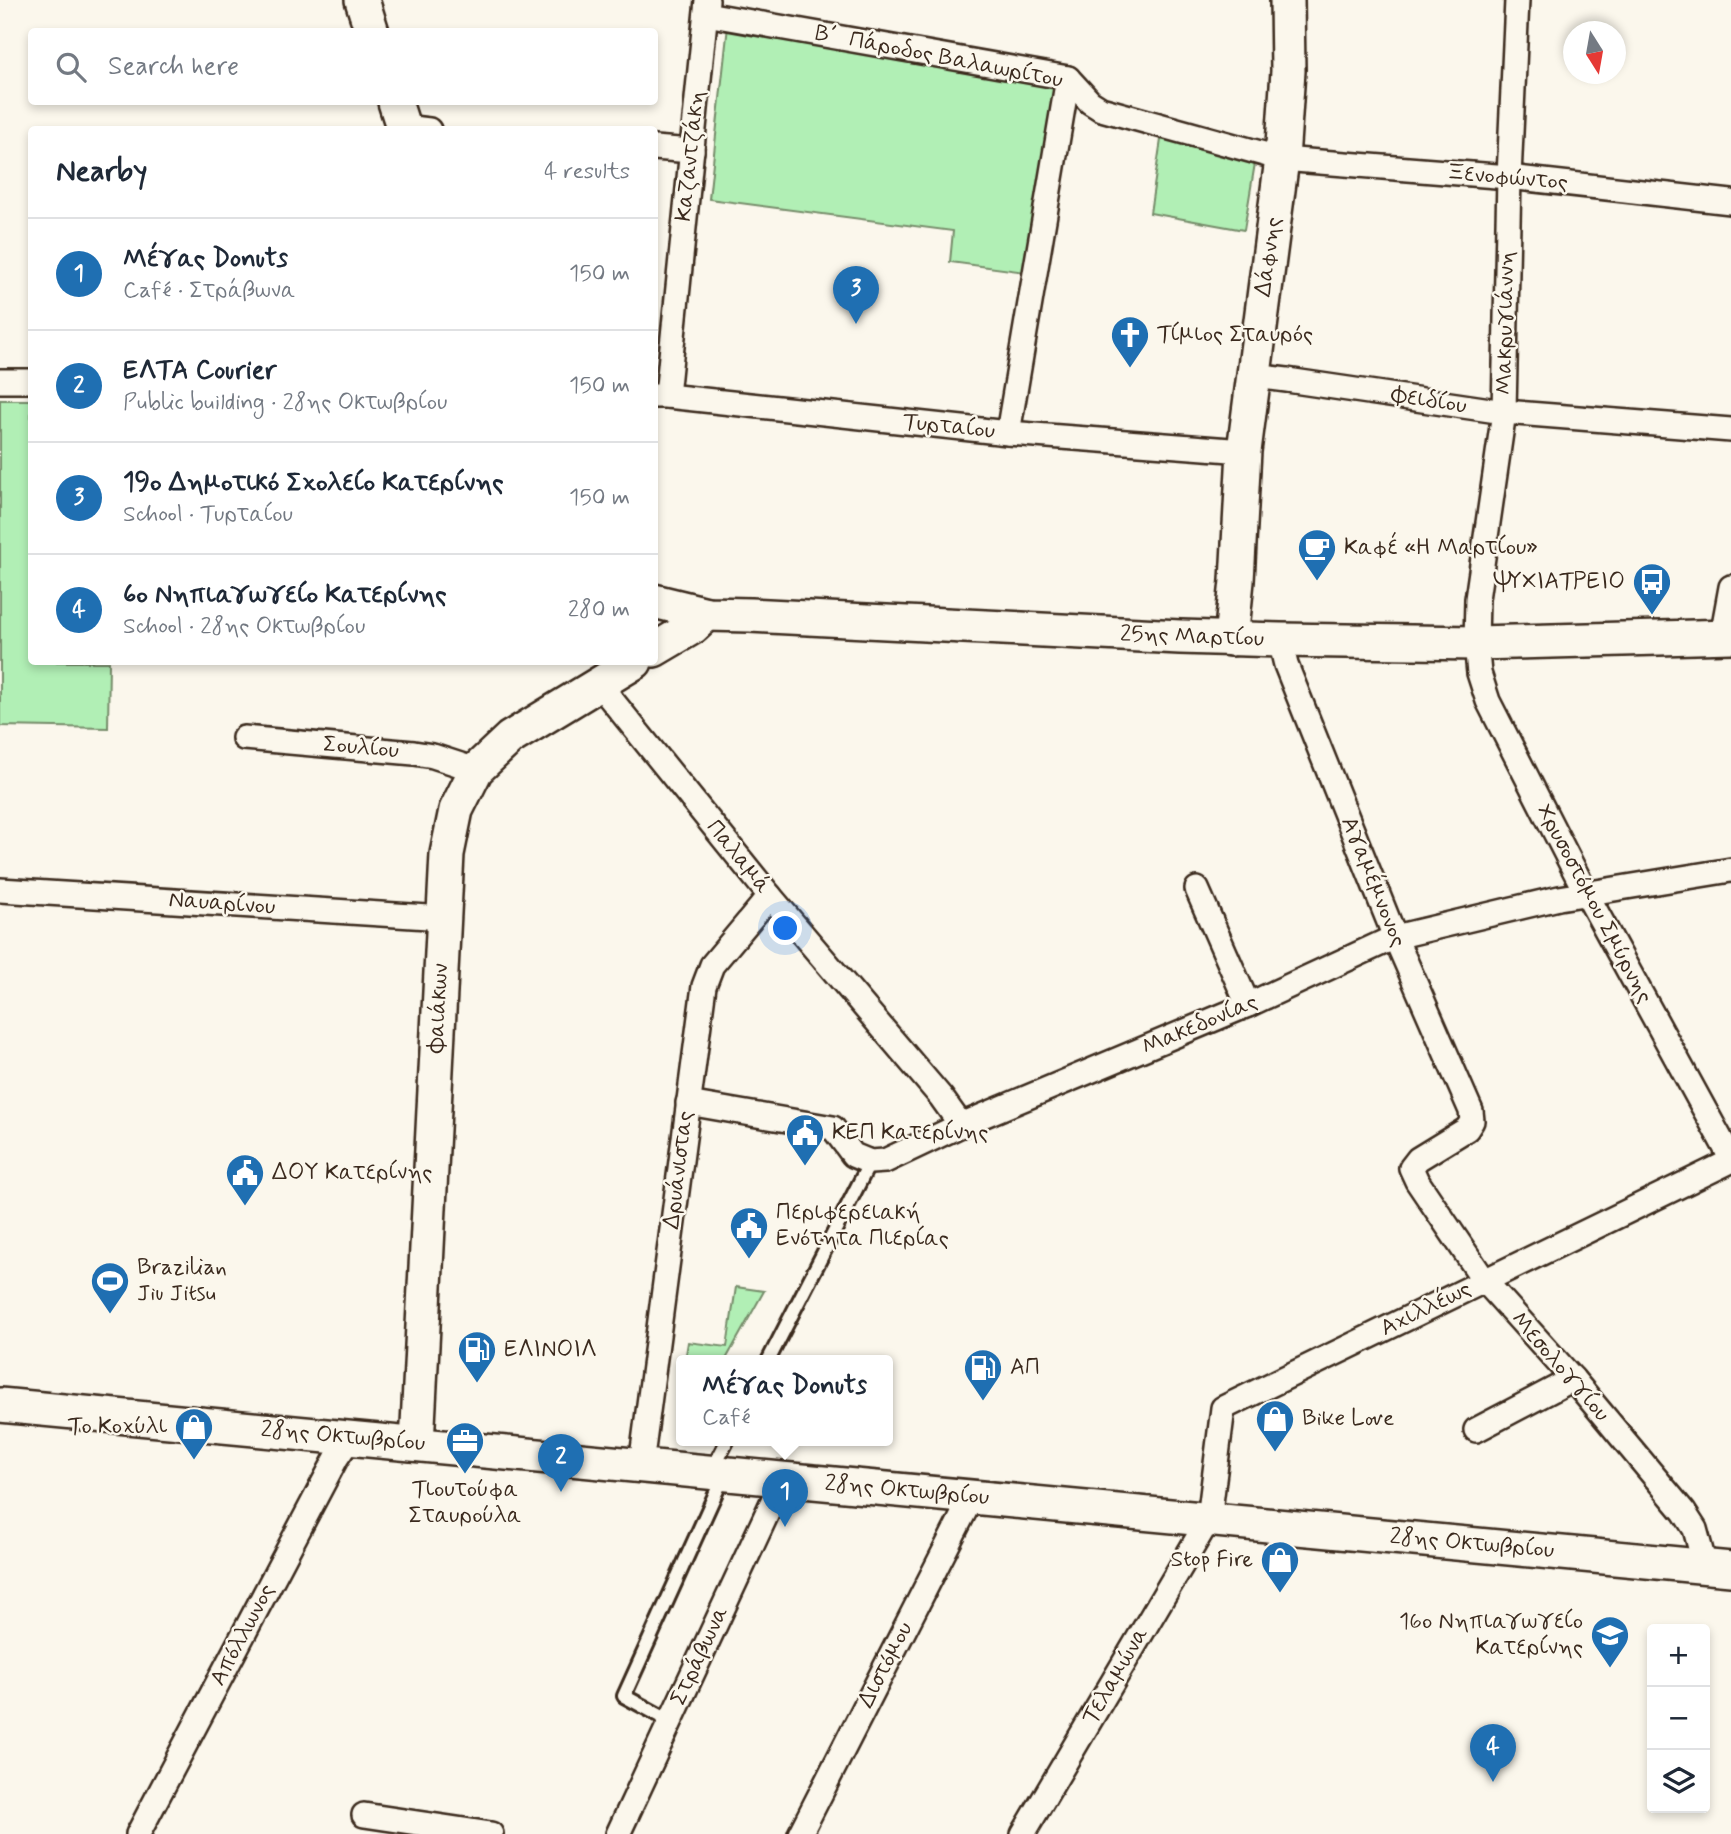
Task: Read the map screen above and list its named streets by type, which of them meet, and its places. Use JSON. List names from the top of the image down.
{
  "streets": {
    "street": [
      "Β΄ Πάροδος Βαλαωρίτου",
      "Καζαντζάκη",
      "Ξενοφώντος",
      "Δάφνης",
      "Μακρυγιάννη",
      "Φειδίου",
      "Τυρταίου",
      "25ης Μαρτίου",
      "Σουλίου",
      "Παλαμά",
      "Αγαμέμνονος",
      "Ναυαρίνου",
      "Χρυσοστόμου Σμύρνης",
      "Φαιάκων",
      "Μακεδονίας",
      "Δρυάνιστας",
      "Αχιλλέως",
      "Μεσολογγίου",
      "28ης Οκτωβρίου",
      "Απόλλωνος",
      "Στράβωνα",
      "Διστόμου",
      "Τελαμώνα"
    ]
  },
  "crossings": [
    ["Β΄ Πάροδος Βαλαωρίτου", "Καζαντζάκη"],
    ["Β΄ Πάροδος Βαλαωρίτου", "Ξενοφώντος"],
    ["Β΄ Πάροδος Βαλαωρίτου", "Δάφνης"],
    ["Καζαντζάκη", "Τυρταίου"],
    ["Ξενοφώντος", "Δάφνης"],
    ["Ξενοφώντος", "Μακρυγιάννη"],
    ["Δάφνης", "Φειδίου"],
    ["Δάφνης", "Τυρταίου"],
    ["Δάφνης", "25ης Μαρτίου"],
    ["Μακρυγιάννη", "Φειδίου"],
    ["Μακρυγιάννη", "25ης Μαρτίου"],
    ["Μακρυγιάννη", "Χρυσοστόμου Σμύρνης"],
    ["25ης Μαρτίου", "Αγαμέμνονος"],
    ["25ης Μαρτίου", "Χρυσοστόμου Σμύρνης"],
    ["Σουλίου", "Φαιάκων"],
    ["Παλαμά", "Φαιάκων"],
    ["Παλαμά", "Μακεδονίας"],
    ["Παλαμά", "Δρυάνιστας"],
    ["Αγαμέμνονος", "Μακεδονίας"],
    ["Αγαμέμνονος", "Μεσολογγίου"],
    ["Ναυαρίνου", "Φαιάκων"],
    ["Χρυσοστόμου Σμύρνης", "Μακεδονίας"],
    ["Χρυσοστόμου Σμύρνης", "Αχιλλέως"],
    ["Φαιάκων", "28ης Οκτωβρίου"],
    ["Δρυάνιστας", "28ης Οκτωβρίου"],
    ["Αχιλλέως", "Μεσολογγίου"],
    ["Αχιλλέως", "28ης Οκτωβρίου"],
    ["Αχιλλέως", "Τελαμώνα"],
    ["Μεσολογγίου", "28ης Οκτωβρίου"],
    ["28ης Οκτωβρίου", "Απόλλωνος"],
    ["28ης Οκτωβρίου", "Στράβωνα"],
    ["28ης Οκτωβρίου", "Διστόμου"],
    ["28ης Οκτωβρίου", "Τελαμώνα"]
  ],
  "places": {
    "church": ["Τίμιος Σταυρός"],
    "cafe": ["Καφέ «Η Μαρτίου»"],
    "bus stop": ["ΨΥΧΙΑΤΡΕΙΟ"],
    "public building": ["ΚΕΠ Κατερίνης", "ΔΟΥ Κατερίνης", "Περιφερειακή Ενότητα Πιερίας"],
    "sports": ["Brazilian Jiu Jitsu"],
    "fuel station": ["ΕΛΙΝΟΙΛ", "ΑΠ"],
    "shop": ["Bike Love", "Το Κοχύλι", "Stop Fire"],
    "office": ["Τιουτούφα Σταυρούλα"],
    "school or university": ["16ο Νηπιαγωγείο Κατερίνης"]
  },
  "north": "bottom",
  "page": {
    "search": "Search here",
    "heading": ["Nearby", "4 results"],
    "list": [
      {
        "mark": "1",
        "name": "Μέγας Donuts",
        "note": "Café · Στράβωνα",
        "value": "150 m"
      },
      {
        "mark": "2",
        "name": "ΕΛΤΑ Courier",
        "note": "Public building · 28ης Οκτωβρίου",
        "value": "150 m"
      },
      {
        "mark": "3",
        "name": "19ο Δημοτικό Σχολείο Κατερίνης",
        "note": "School · Τυρταίου",
        "value": "150 m"
      },
      {
        "mark": "4",
        "name": "6ο Νηπιαγωγείο Κατερίνης",
        "note": "School · 28ης Οκτωβρίου",
        "value": "280 m"
      }
    ],
    "pins": [
      "3",
      "2",
      "1",
      "4"
    ],
    "popup": ["Μέγας Donuts", "Café"],
    "map_buttons": ["+", "−"]
  }
}
